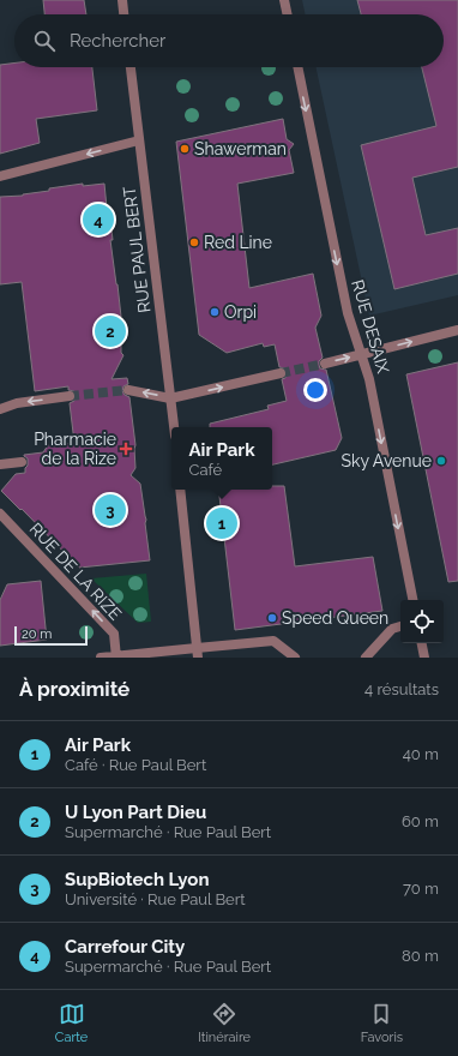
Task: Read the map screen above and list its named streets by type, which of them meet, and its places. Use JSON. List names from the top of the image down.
{
  "streets": {
    "street": ["RUE PAUL BERT", "RUE DESAIX", "RUE DE LA RIZE"]
  },
  "one_way": ["RUE DESAIX", "RUE DE LA RIZE"],
  "places": {
    "other": [
      "Shawerman",
      "Red Line",
      "Orpi",
      "Sky Avenue",
      "Speed Queen"
    ],
    "health": ["Pharmacie de la Rize"]
  },
  "scale_bar": "20 m",
  "page": {
    "search": "Rechercher",
    "pins": [
      "4",
      "2",
      "3",
      "1"
    ],
    "popup": ["Air Park", "Café"],
    "scale": "20 m",
    "heading": ["À proximité", "4 résultats"],
    "list": [
      {
        "mark": "1",
        "name": "Air Park",
        "note": "Café · Rue Paul Bert",
        "value": "40 m"
      },
      {
        "mark": "2",
        "name": "U Lyon Part Dieu",
        "note": "Supermarché · Rue Paul Bert",
        "value": "60 m"
      },
      {
        "mark": "3",
        "name": "SupBiotech Lyon",
        "note": "Université · Rue Paul Bert",
        "value": "70 m"
      },
      {
        "mark": "4",
        "name": "Carrefour City",
        "note": "Supermarché · Rue Paul Bert",
        "value": "80 m"
      }
    ],
    "nav": ["Carte", "Itinéraire", "Favoris"]
  }
}
